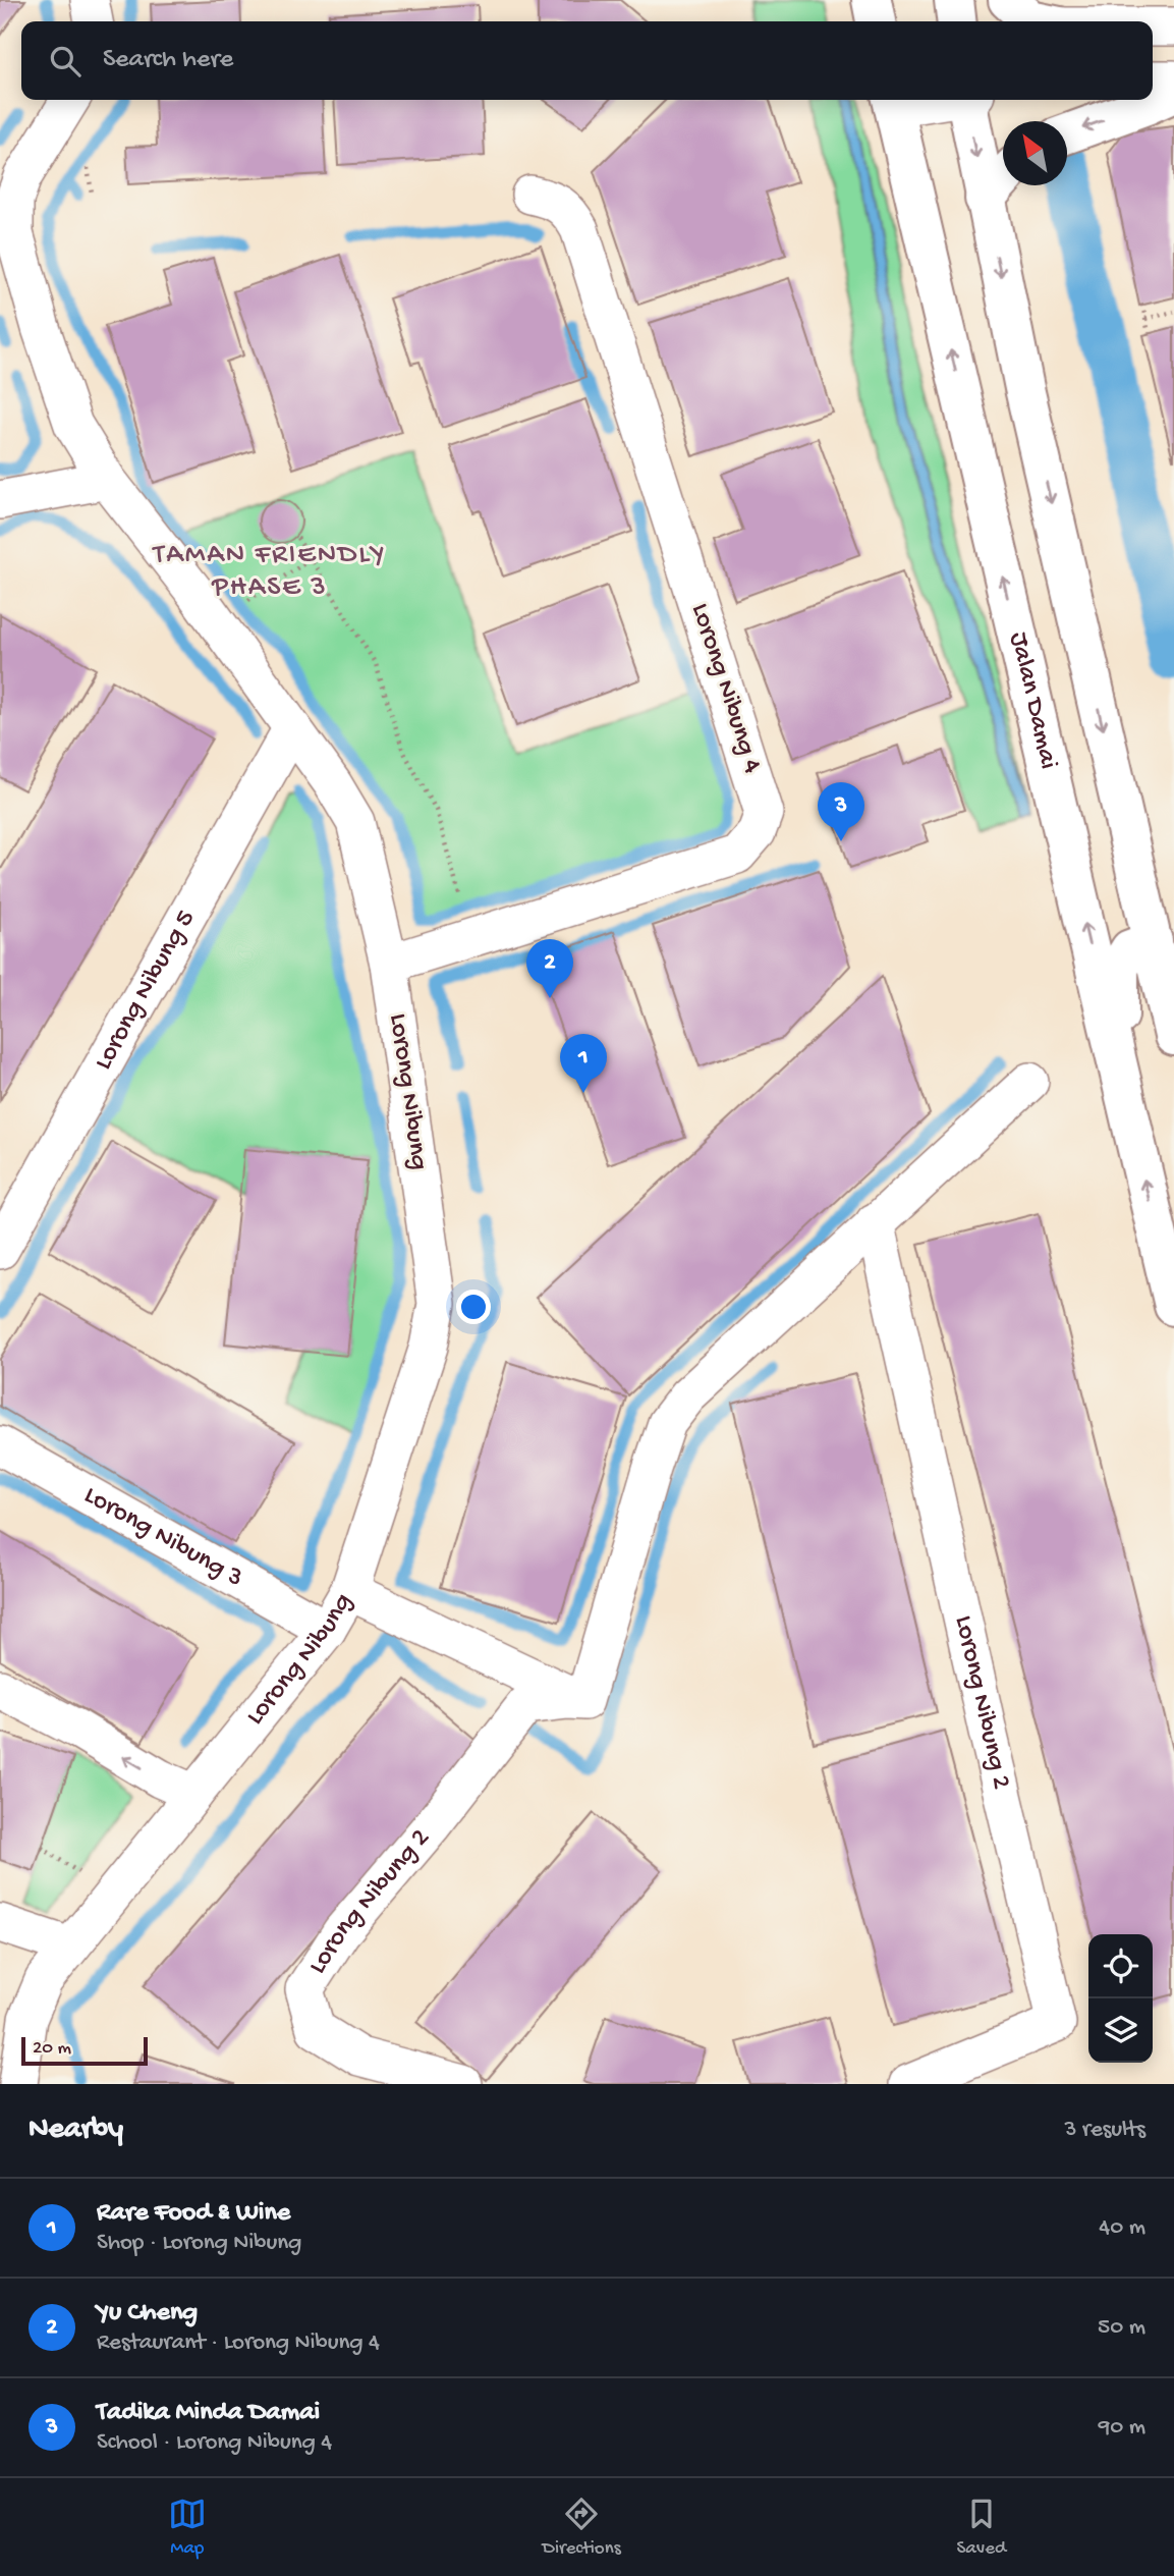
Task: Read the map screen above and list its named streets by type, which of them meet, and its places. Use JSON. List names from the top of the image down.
{
  "streets": {
    "main road": ["Jalan Damai"],
    "street": [
      "Lorong Nibung 4",
      "Lorong Nibung 5",
      "Lorong Nibung",
      "Lorong Nibung 3",
      "Lorong Nibung 2"
    ]
  },
  "crossings": [
    ["Lorong Nibung 4", "Lorong Nibung"],
    ["Lorong Nibung 5", "Lorong Nibung"],
    ["Lorong Nibung", "Lorong Nibung 3"]
  ],
  "districts": ["TAMAN FRIENDLY PHASE 3"],
  "scale_bar": "20 m",
  "north": "top left",
  "page": {
    "search": "Search here",
    "pins": ["3", "2", "1"],
    "scale": "20 m",
    "heading": ["Nearby", "3 results"],
    "list": [
      {
        "mark": "1",
        "name": "Rare Food & Wine",
        "note": "Shop · Lorong Nibung",
        "value": "40 m"
      },
      {
        "mark": "2",
        "name": "Yu Cheng",
        "note": "Restaurant · Lorong Nibung 4",
        "value": "50 m"
      },
      {
        "mark": "3",
        "name": "Tadika Minda Damai",
        "note": "School · Lorong Nibung 4",
        "value": "90 m"
      }
    ],
    "nav": ["Map", "Directions", "Saved"]
  }
}
